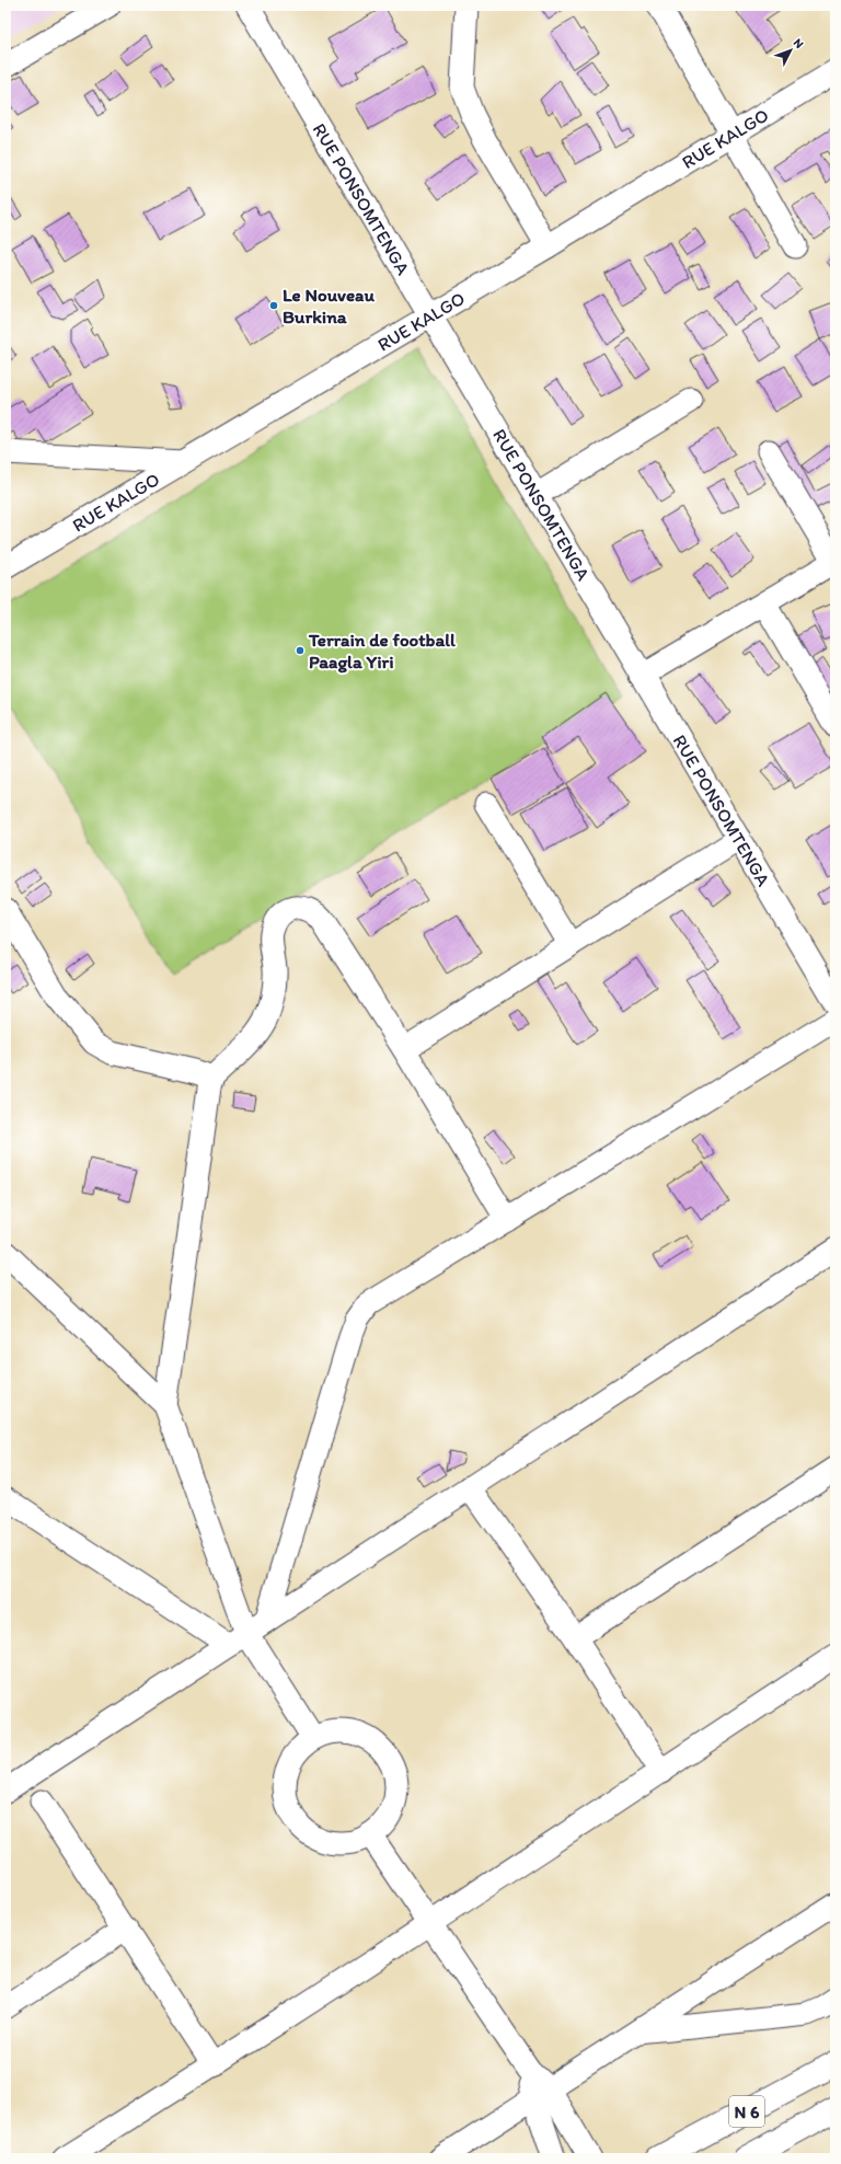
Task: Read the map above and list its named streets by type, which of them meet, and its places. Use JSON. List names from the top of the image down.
{
  "streets": {
    "main road": ["N 6"],
    "street": ["RUE KALGO", "RUE PONSOMTENGA"]
  },
  "crossings": [
    ["RUE KALGO", "RUE PONSOMTENGA"]
  ],
  "places": ["Le Nouveau Burkina", "Terrain de football Paagla Yiri"],
  "north": "top right"
}
